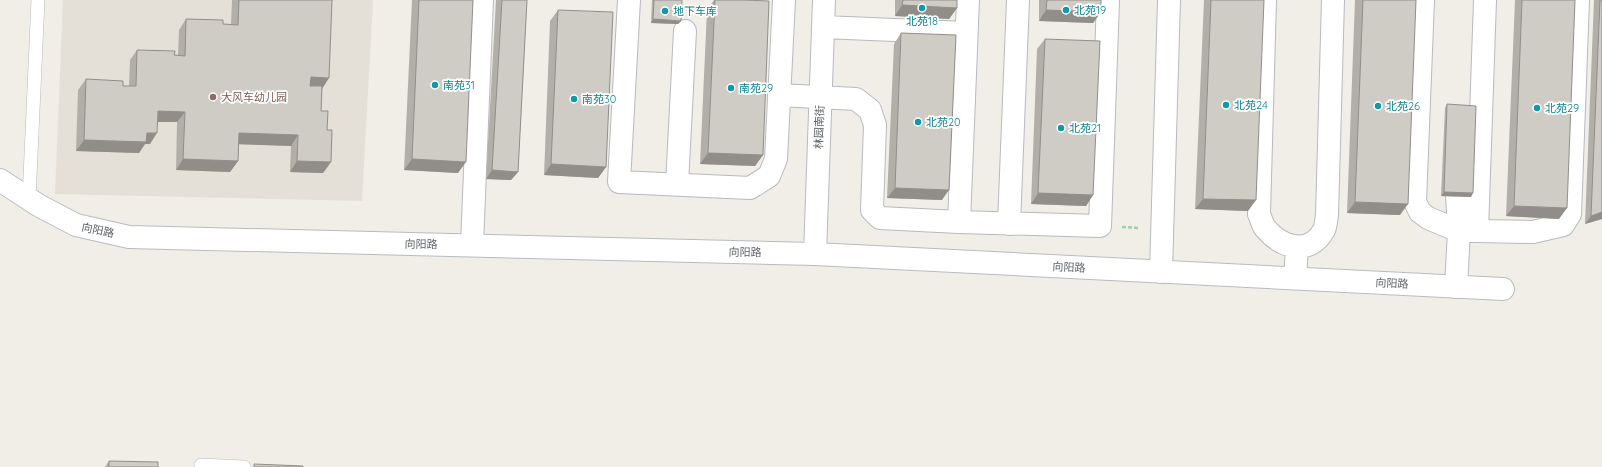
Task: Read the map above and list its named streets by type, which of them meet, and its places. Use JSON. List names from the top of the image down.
{
  "streets": {
    "street": ["林园南街", "向阳路"]
  },
  "crossings": [
    ["林园南街", "向阳路"]
  ],
  "places": [
    "北苑18",
    "北苑19",
    "地下车库",
    "南苑31",
    "南苑29",
    "大风车幼儿园",
    "南苑30",
    "北苑24",
    "北苑26",
    "北苑29",
    "北苑20",
    "北苑21"
  ]
}
